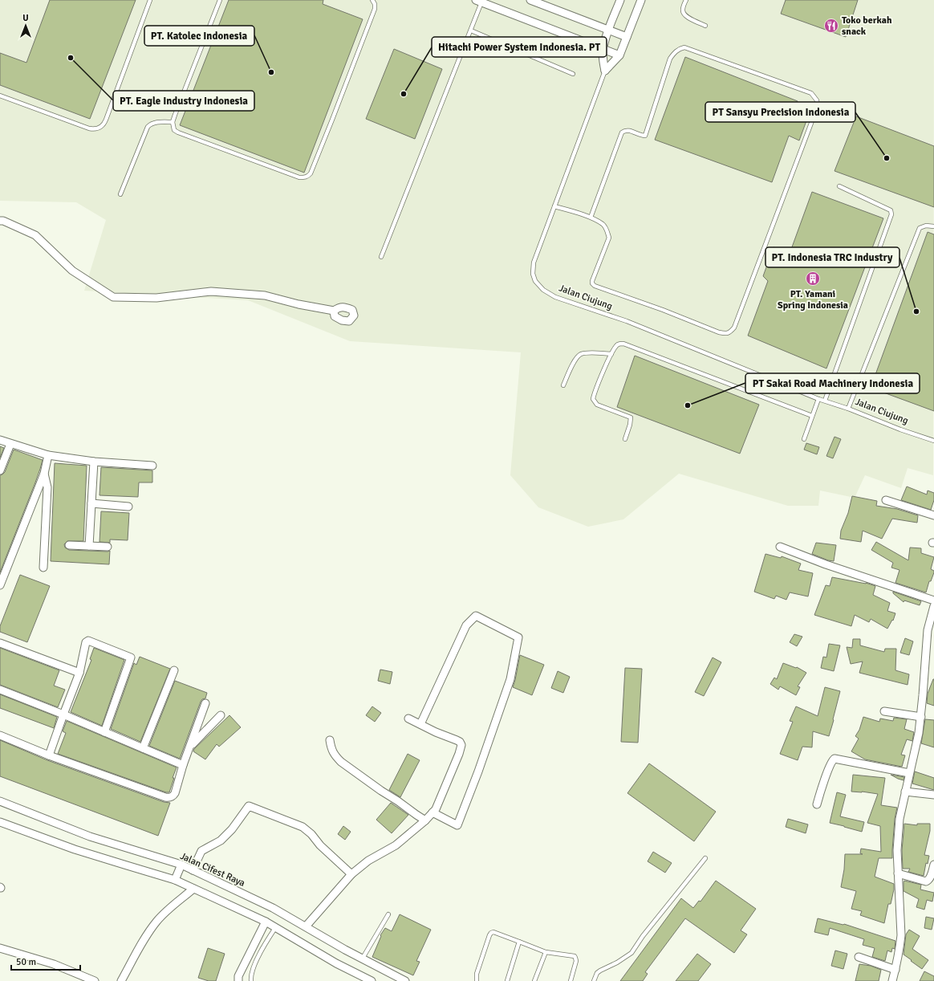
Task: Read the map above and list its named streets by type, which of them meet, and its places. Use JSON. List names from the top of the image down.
{
  "streets": {
    "street": ["Jalan Ciujung", "Jalan Cifest Raya"]
  },
  "places": {
    "restaurant": ["Toko berkah snack"],
    "other": [
      "PT. Eagle Industry Indonesia",
      "PT. Katolec Indonesia",
      "Hitachi Power System Indonesia. PT",
      "PT Sansyu Precision Indonesia",
      "PT. Indonesia TRC Industry",
      "PT Sakai Road Machinery Indonesia"
    ],
    "building": ["PT. Yamani Spring Indonesia"]
  },
  "scale_bar": "50 m",
  "north": "top"
}
